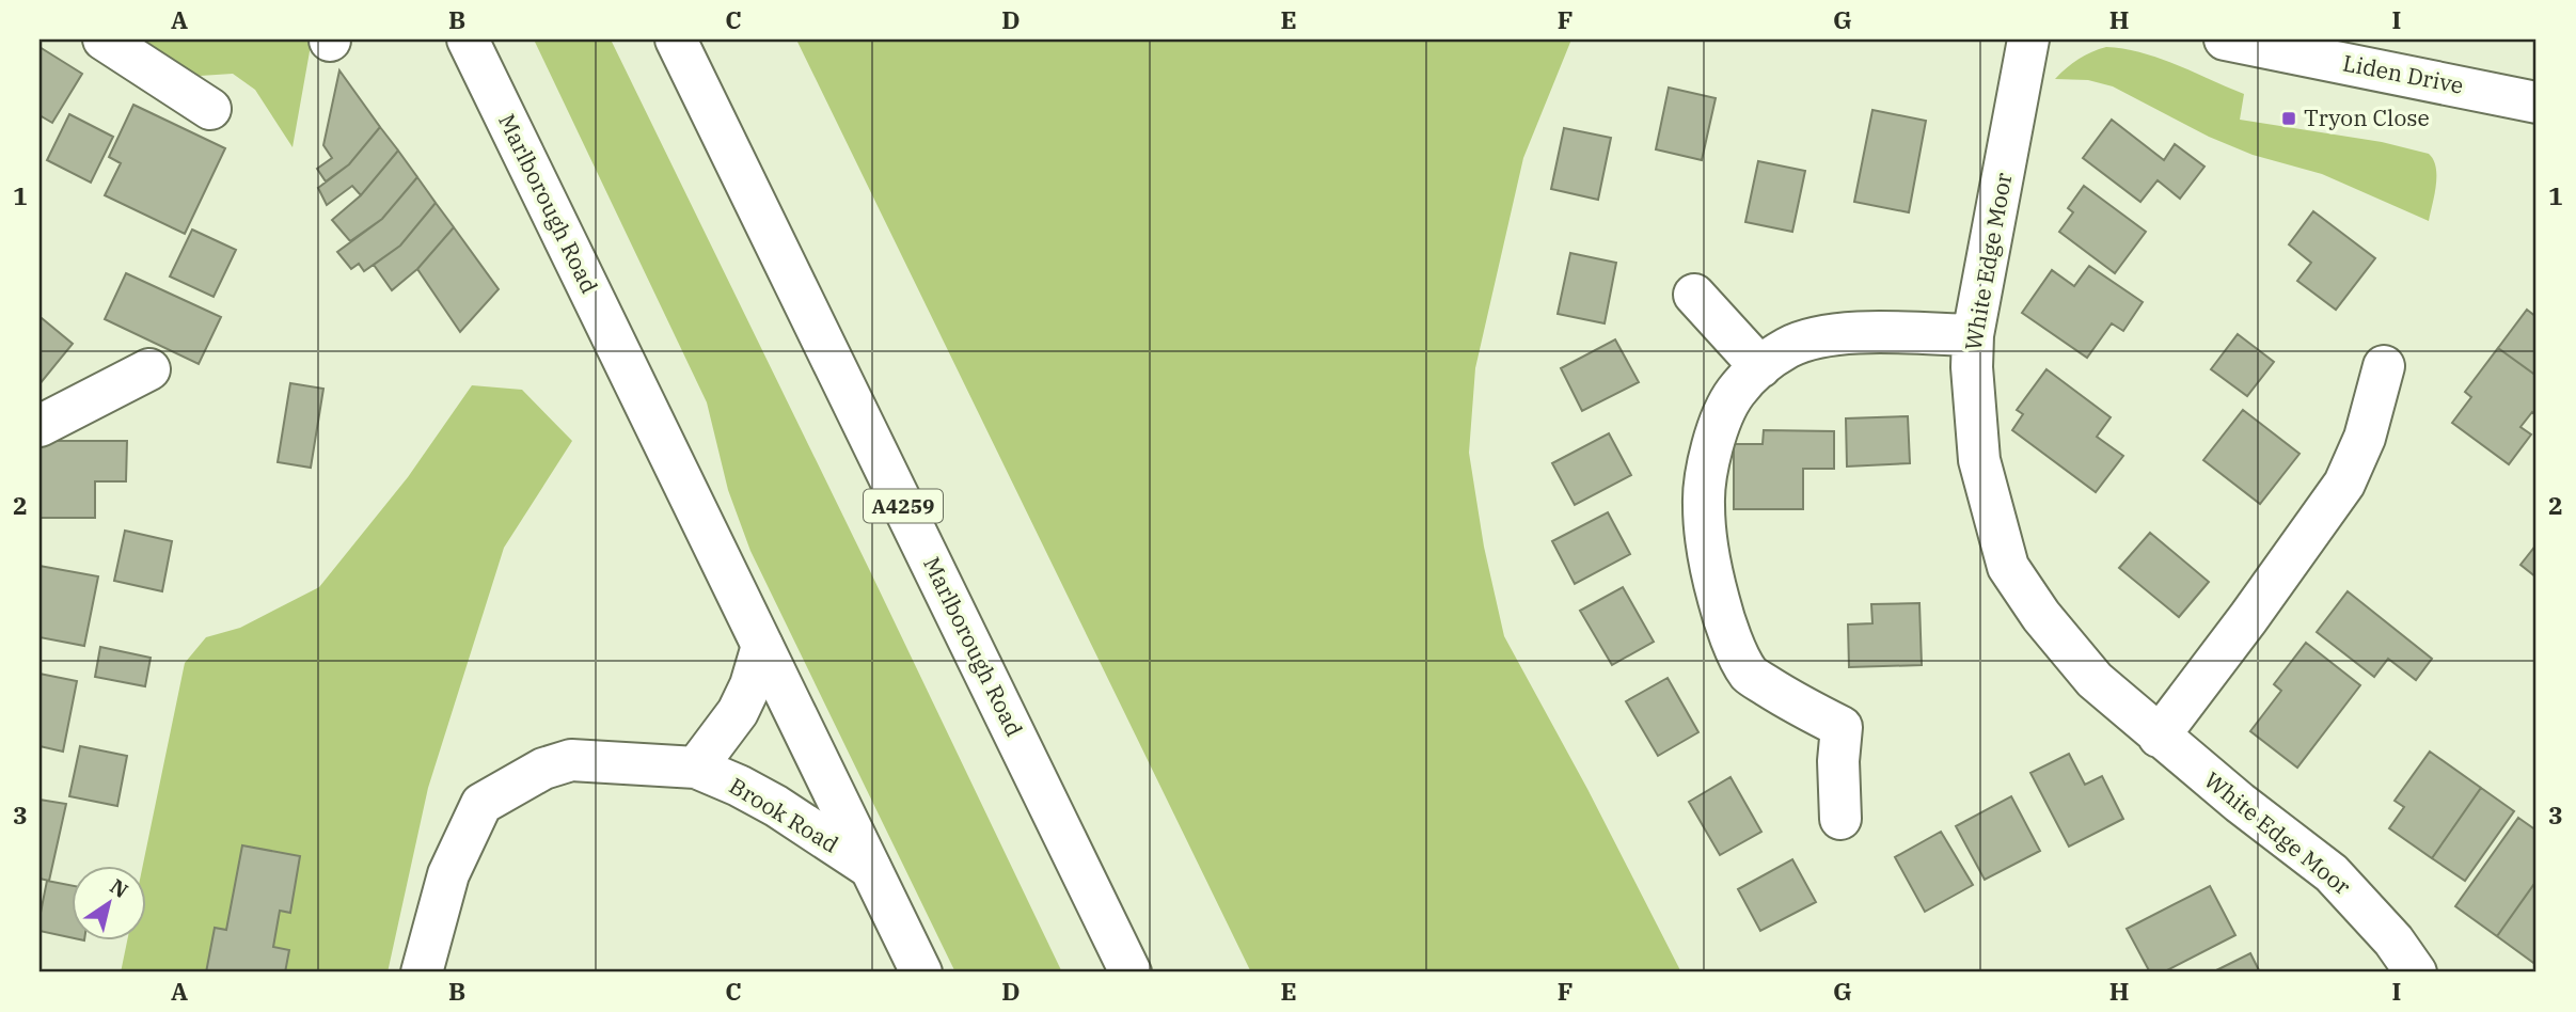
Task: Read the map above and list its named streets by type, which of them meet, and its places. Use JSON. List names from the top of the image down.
{
  "streets": {
    "street": [
      "Liden Drive",
      "Marlborough Road",
      "White Edge Moor",
      "A4259",
      "Brook Road"
    ]
  },
  "crossings": [
    ["Marlborough Road", "Brook Road"]
  ],
  "places": {
    "transit": ["Tryon Close"]
  },
  "north": "top right",
  "grid": {
    "columns": [
      "A",
      "B",
      "C",
      "D",
      "E",
      "F",
      "G",
      "H",
      "I"
    ],
    "rows": ["1", "2", "3"]
  }
}
